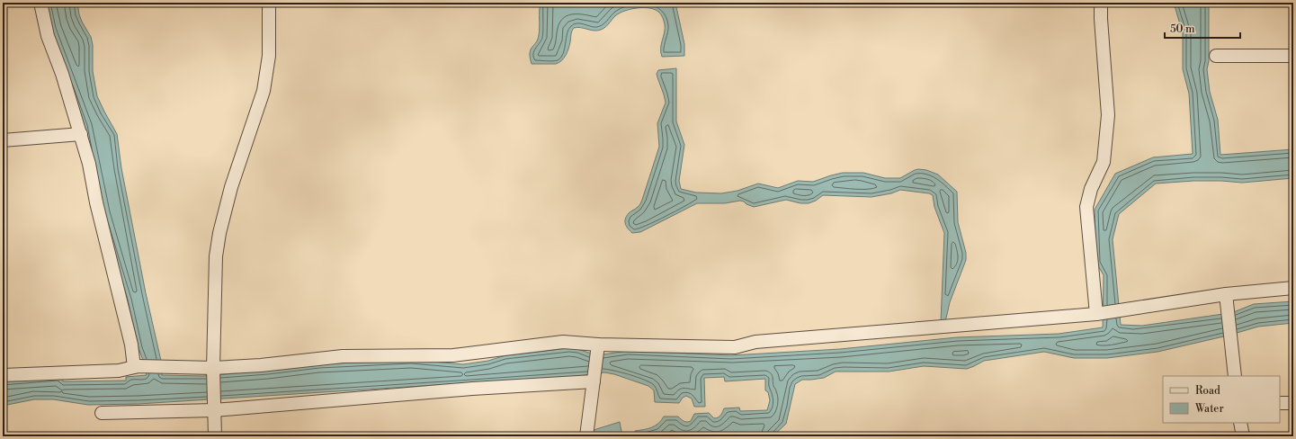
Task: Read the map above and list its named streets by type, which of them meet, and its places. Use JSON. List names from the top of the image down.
{
  "legend": ["Road", "Water"],
  "scale_bar": "50 m"
}
